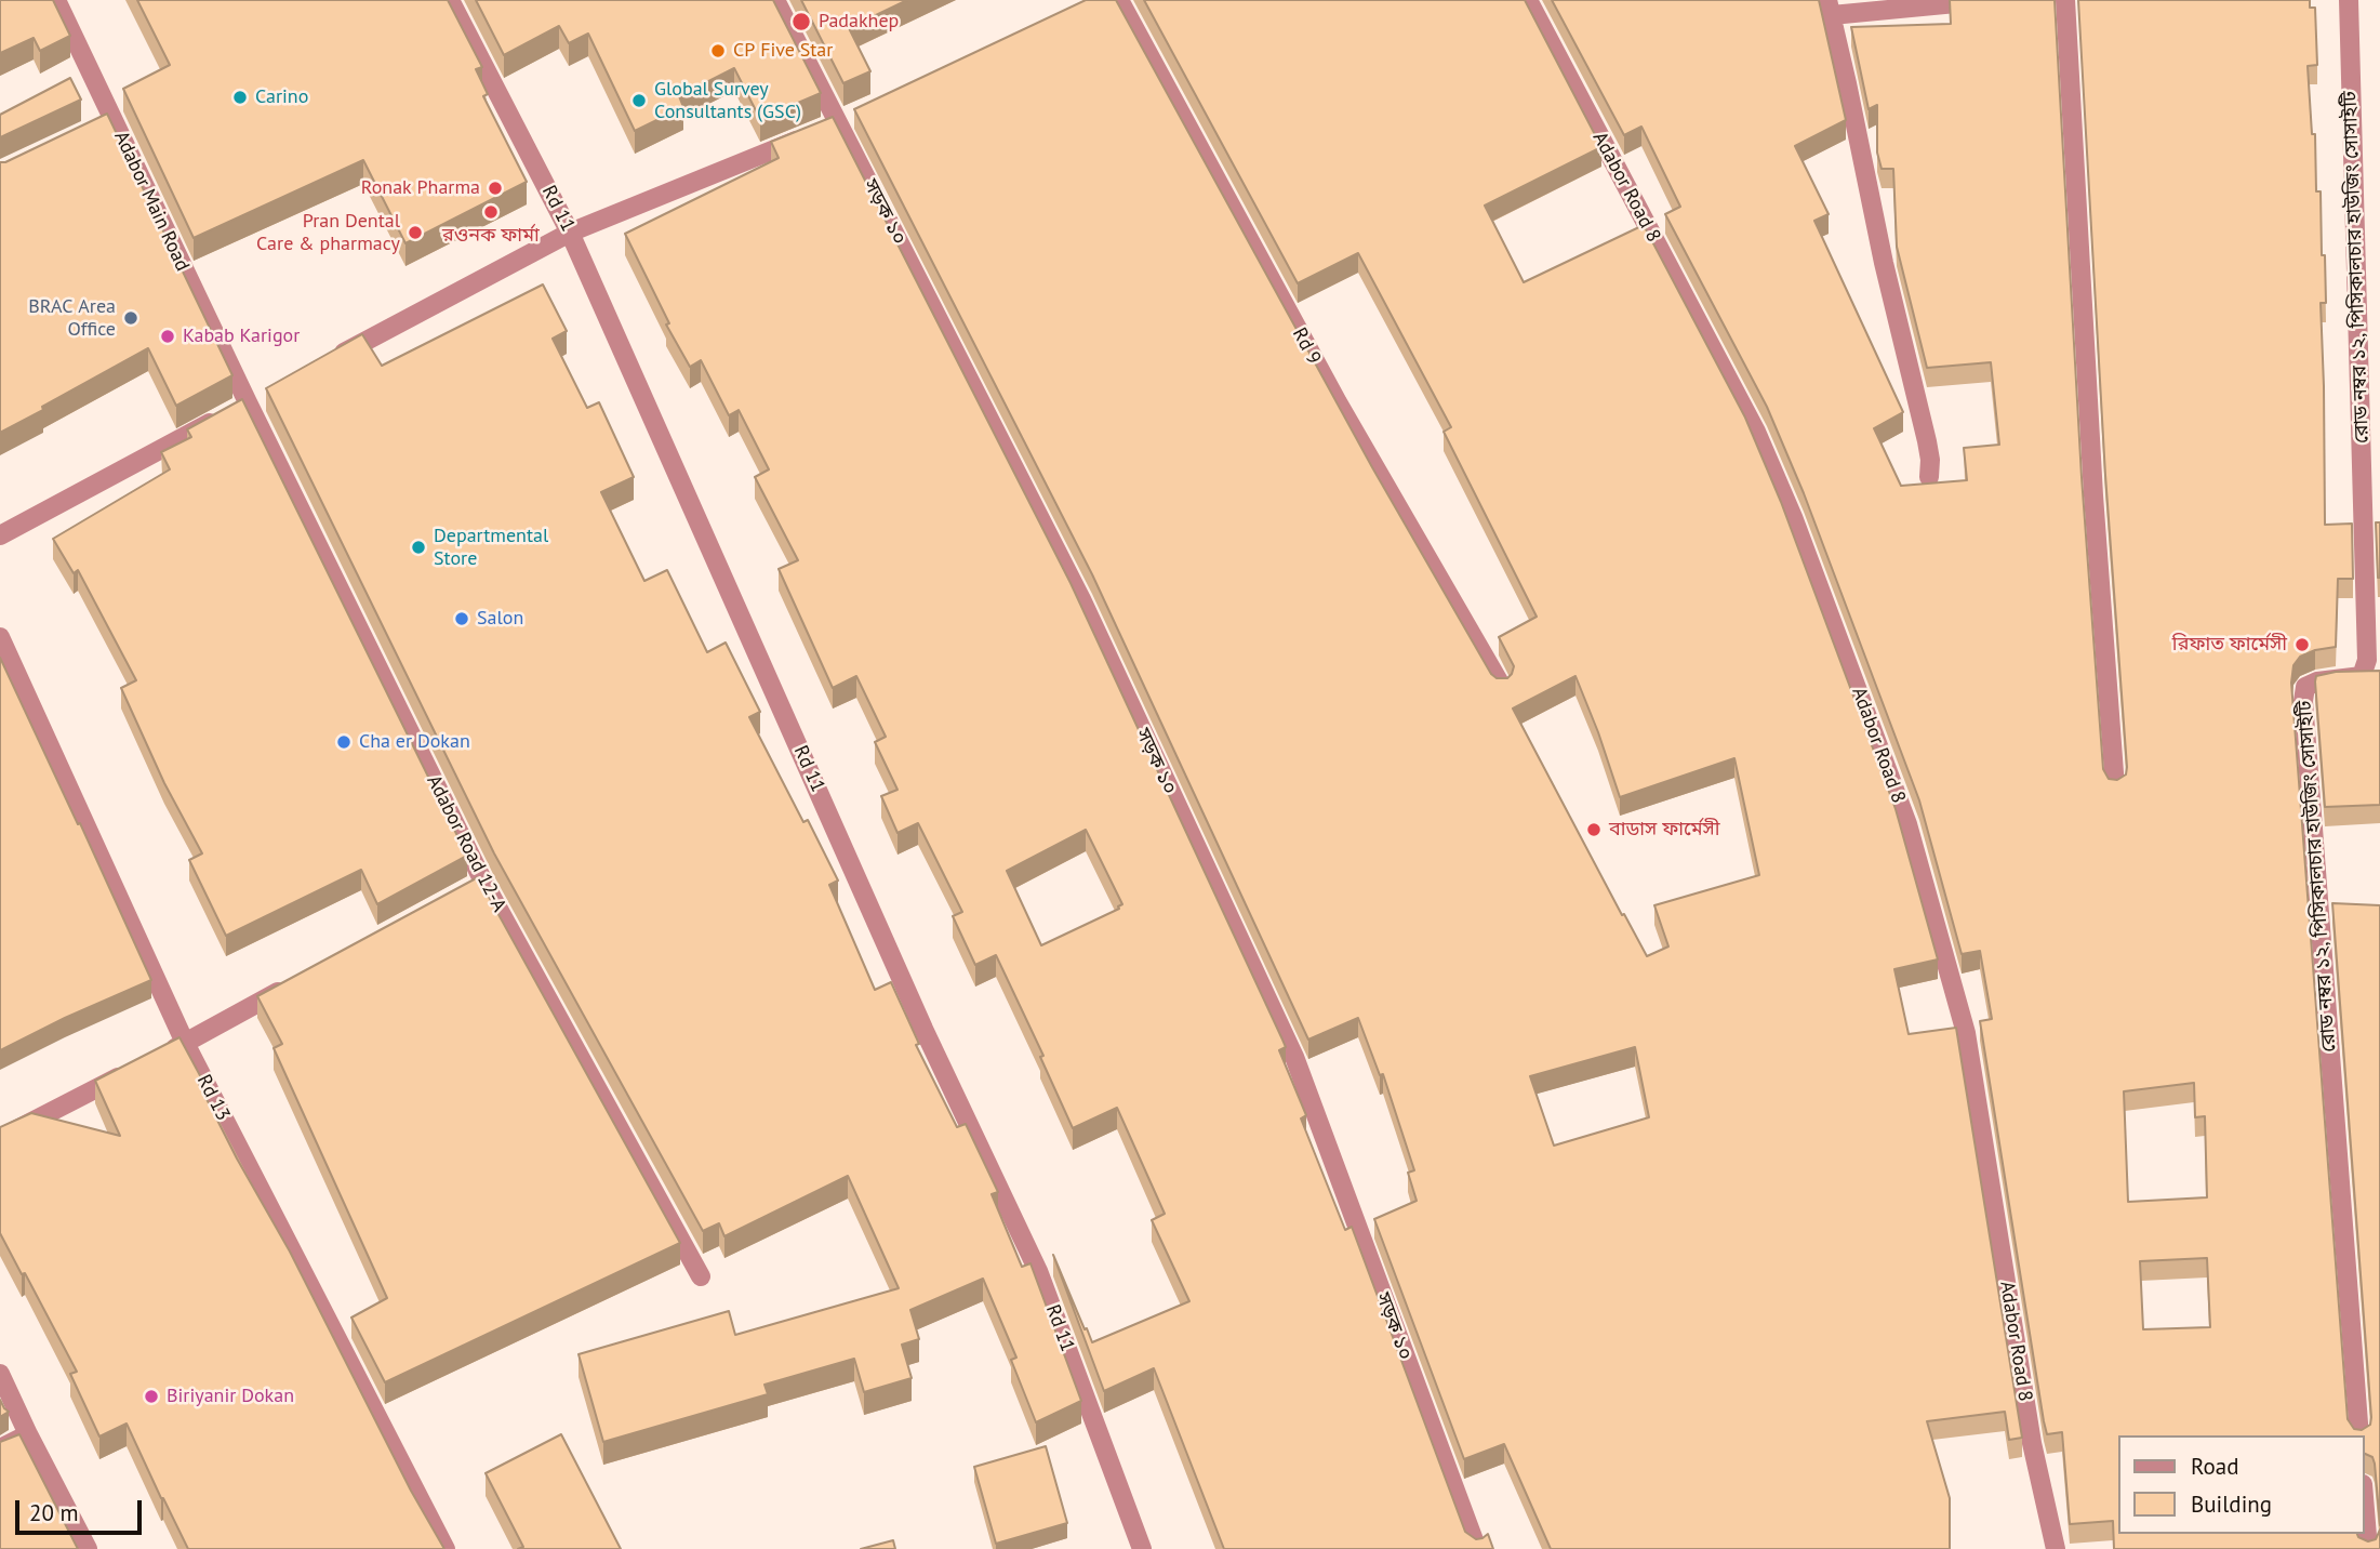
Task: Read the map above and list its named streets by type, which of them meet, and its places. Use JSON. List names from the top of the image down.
{
  "streets": {
    "street": [
      "Adabor Road 8",
      "Adabor Main Road",
      "Rd 11",
      "সড়ক ১০",
      "রোড নম্বর ১২, পিসিকালচার হাউজিং সোসাইটি",
      "Rd 9",
      "Adabor Road 12-A",
      "Rd 13"
    ]
  },
  "crossings": [
    ["Adabor Main Road", "Adabor Road 12-A"]
  ],
  "places": [
    "Padakhep",
    "CP Five Star",
    "Carino",
    "Global Survey Consultants (GSC)",
    "Ronak Pharma",
    "রওনক ফার্মা",
    "Pran Dental Care & pharmacy",
    "BRAC Area Office",
    "Kabab Karigor",
    "Departmental Store",
    "Salon",
    "রিফাত ফার্মেসী",
    "Cha er Dokan",
    "বাডাস ফার্মেসী",
    "Biriyanir Dokan"
  ],
  "legend": ["Road", "Building"],
  "scale_bar": "20 m"
}
